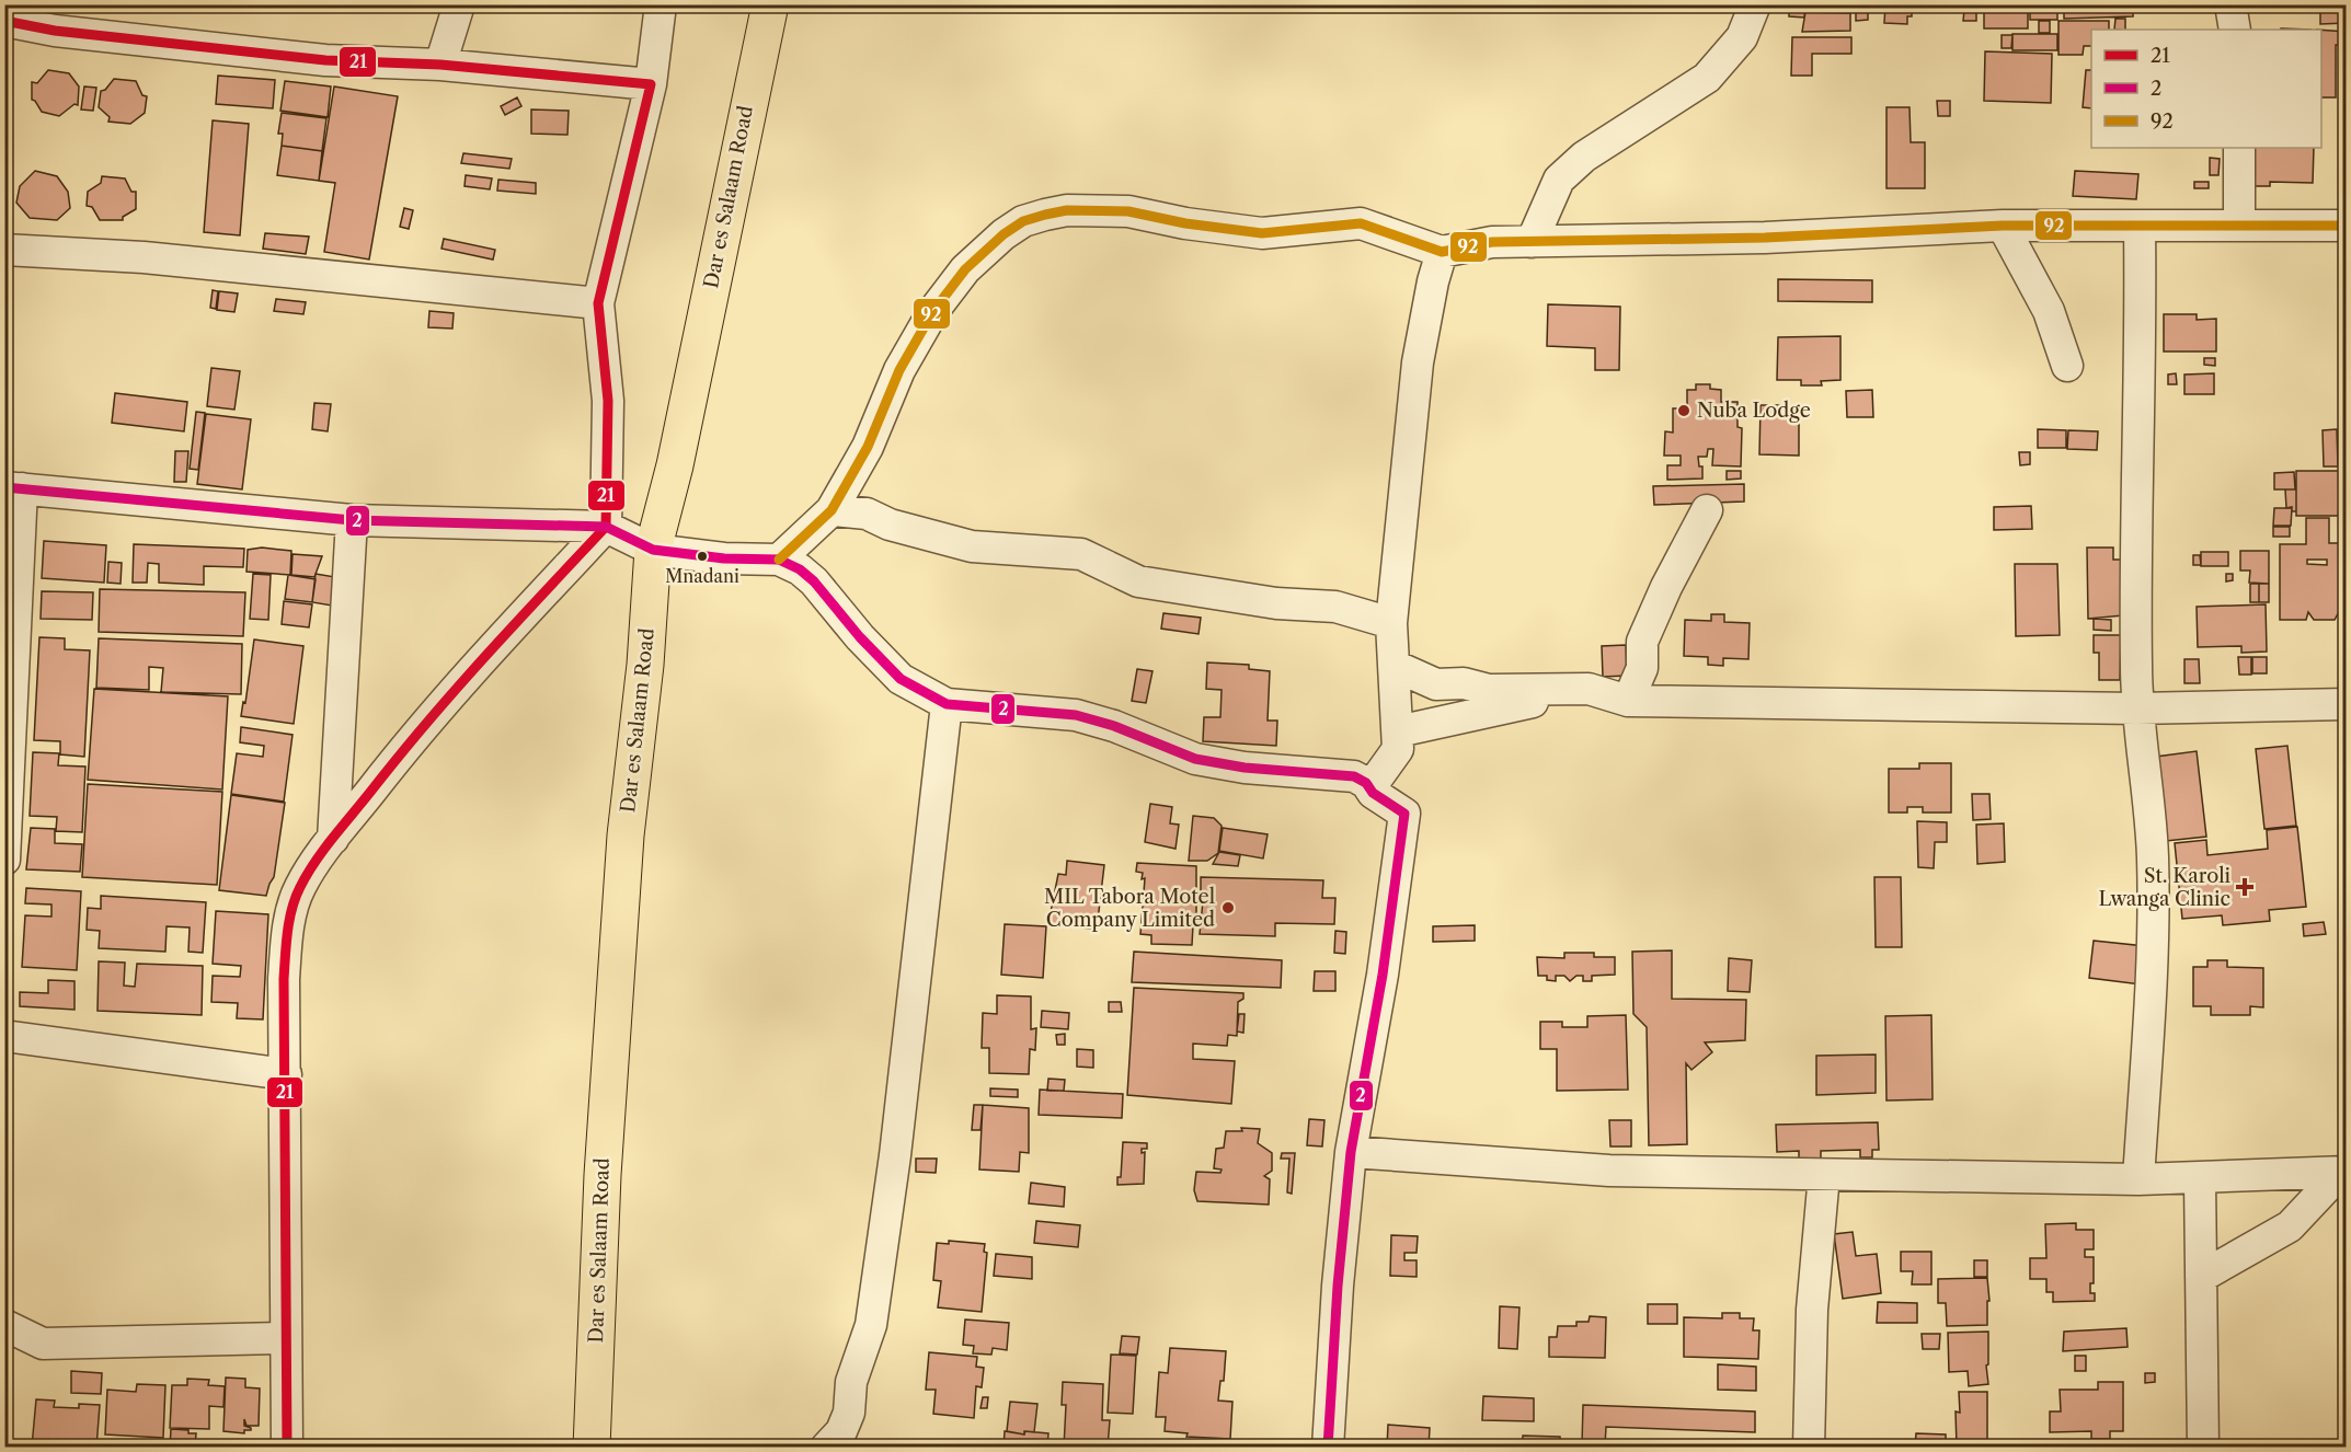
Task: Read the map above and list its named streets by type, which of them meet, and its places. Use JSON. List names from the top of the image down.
{
  "streets": {
    "highway": ["Dar es Salaam Road"]
  },
  "places": {
    "other": ["Nuba Lodge", "Mnadani", "MIL Tabora Motel Company Limited"],
    "health": ["St. Karoli Lwanga Clinic"]
  },
  "lines": ["transit line 21", "transit line 92", "transit line 2"],
  "legend": ["21", "2", "92"]
}
